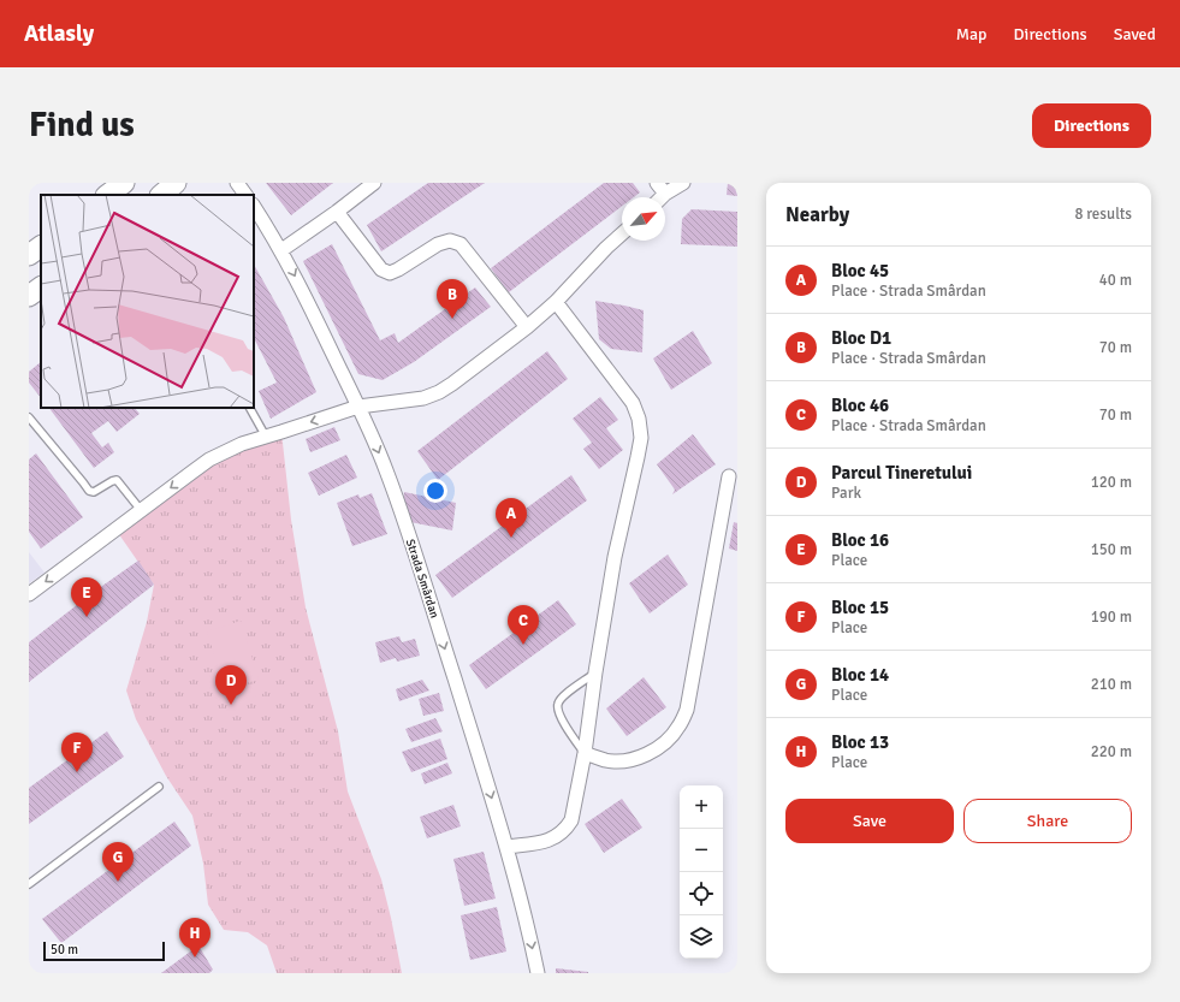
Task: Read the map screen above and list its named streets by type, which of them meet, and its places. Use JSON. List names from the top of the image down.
{
  "streets": {
    "street": ["Strada Smârdan"]
  },
  "one_way": ["Strada Smârdan"],
  "scale_bar": "50 m",
  "north": "top right",
  "page": {
    "header": "Atlasly",
    "nav": ["Map", "Directions", "Saved"],
    "buttons": [
      "Directions",
      ["Save", "Share"]
    ],
    "title": "Find us",
    "heading": ["Nearby", "8 results"],
    "list": [
      {
        "mark": "A",
        "name": "Bloc 45",
        "note": "Place · Strada Smârdan",
        "value": "40 m"
      },
      {
        "mark": "B",
        "name": "Bloc D1",
        "note": "Place · Strada Smârdan",
        "value": "70 m"
      },
      {
        "mark": "C",
        "name": "Bloc 46",
        "note": "Place · Strada Smârdan",
        "value": "70 m"
      },
      {
        "mark": "D",
        "name": "Parcul Tineretului",
        "note": "Park",
        "value": "120 m"
      },
      {
        "mark": "E",
        "name": "Bloc 16",
        "note": "Place",
        "value": "150 m"
      },
      {
        "mark": "F",
        "name": "Bloc 15",
        "note": "Place",
        "value": "190 m"
      },
      {
        "mark": "G",
        "name": "Bloc 14",
        "note": "Place",
        "value": "210 m"
      },
      {
        "mark": "H",
        "name": "Bloc 13",
        "note": "Place",
        "value": "220 m"
      }
    ],
    "pins": [
      "B",
      "A",
      "E",
      "C",
      "D",
      "F",
      "G",
      "H"
    ],
    "map_buttons": ["+", "−"],
    "scale": "50 m"
  }
}
